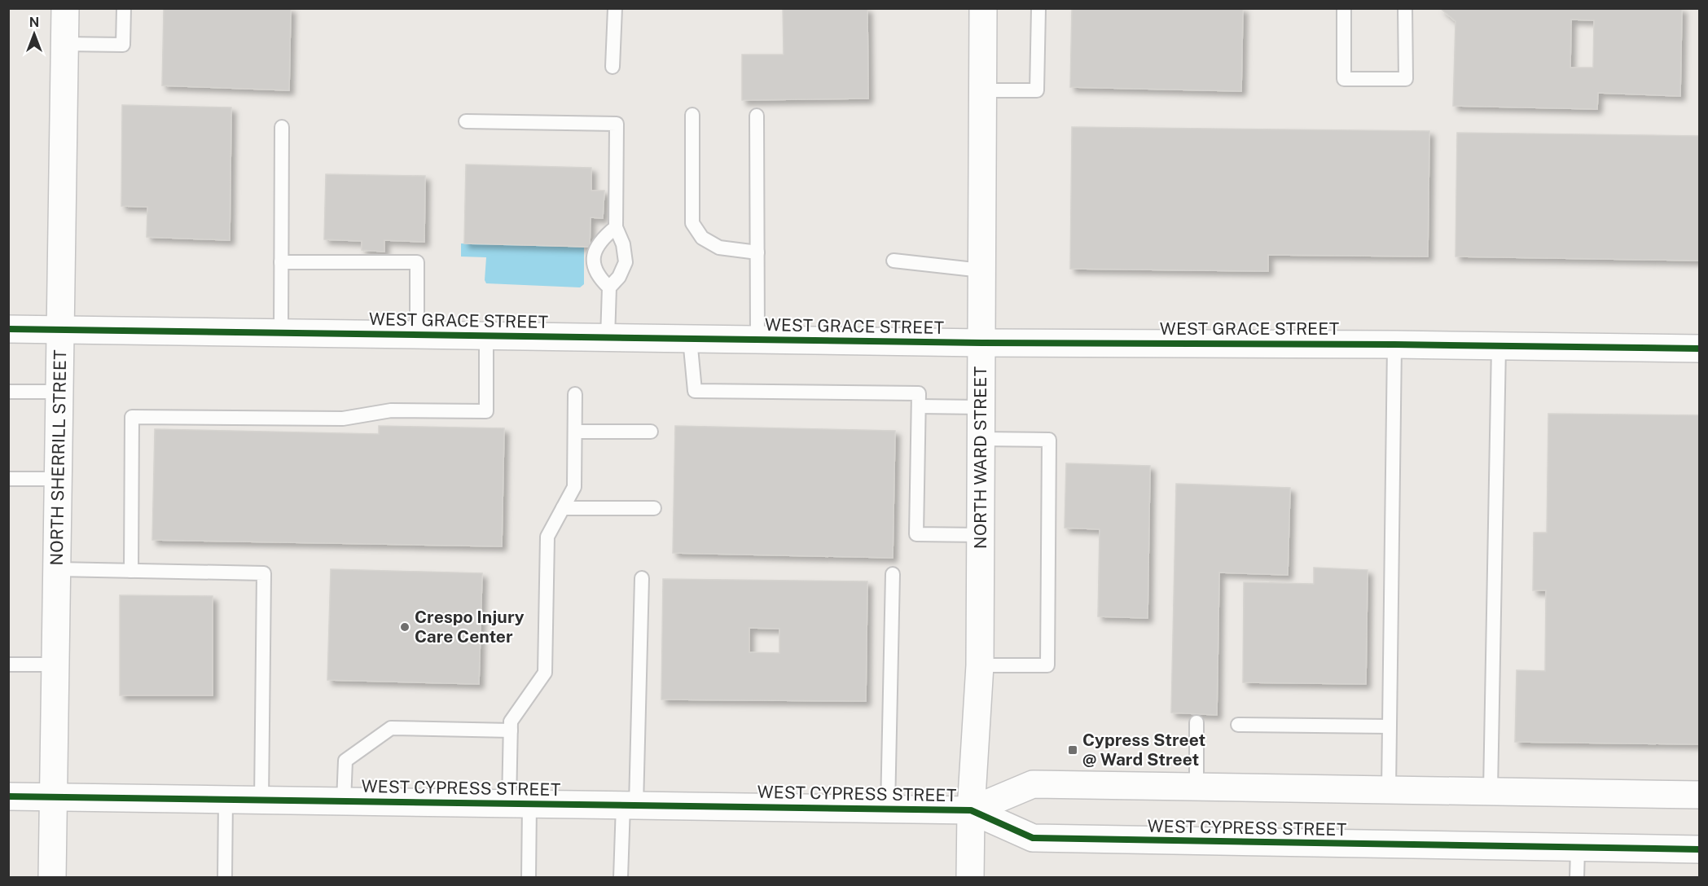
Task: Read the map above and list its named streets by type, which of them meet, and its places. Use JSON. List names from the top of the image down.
{
  "streets": {
    "street": [
      "WEST GRACE STREET",
      "NORTH SHERRILL STREET",
      "NORTH WARD STREET",
      "WEST CYPRESS STREET"
    ]
  },
  "crossings": [
    ["WEST GRACE STREET", "NORTH SHERRILL STREET"],
    ["WEST GRACE STREET", "NORTH WARD STREET"],
    ["NORTH SHERRILL STREET", "WEST CYPRESS STREET"],
    ["NORTH WARD STREET", "WEST CYPRESS STREET"]
  ],
  "places": {
    "other": ["Crespo Injury Care Center"],
    "transit": ["Cypress Street @ Ward Street"]
  },
  "north": "top"
}
